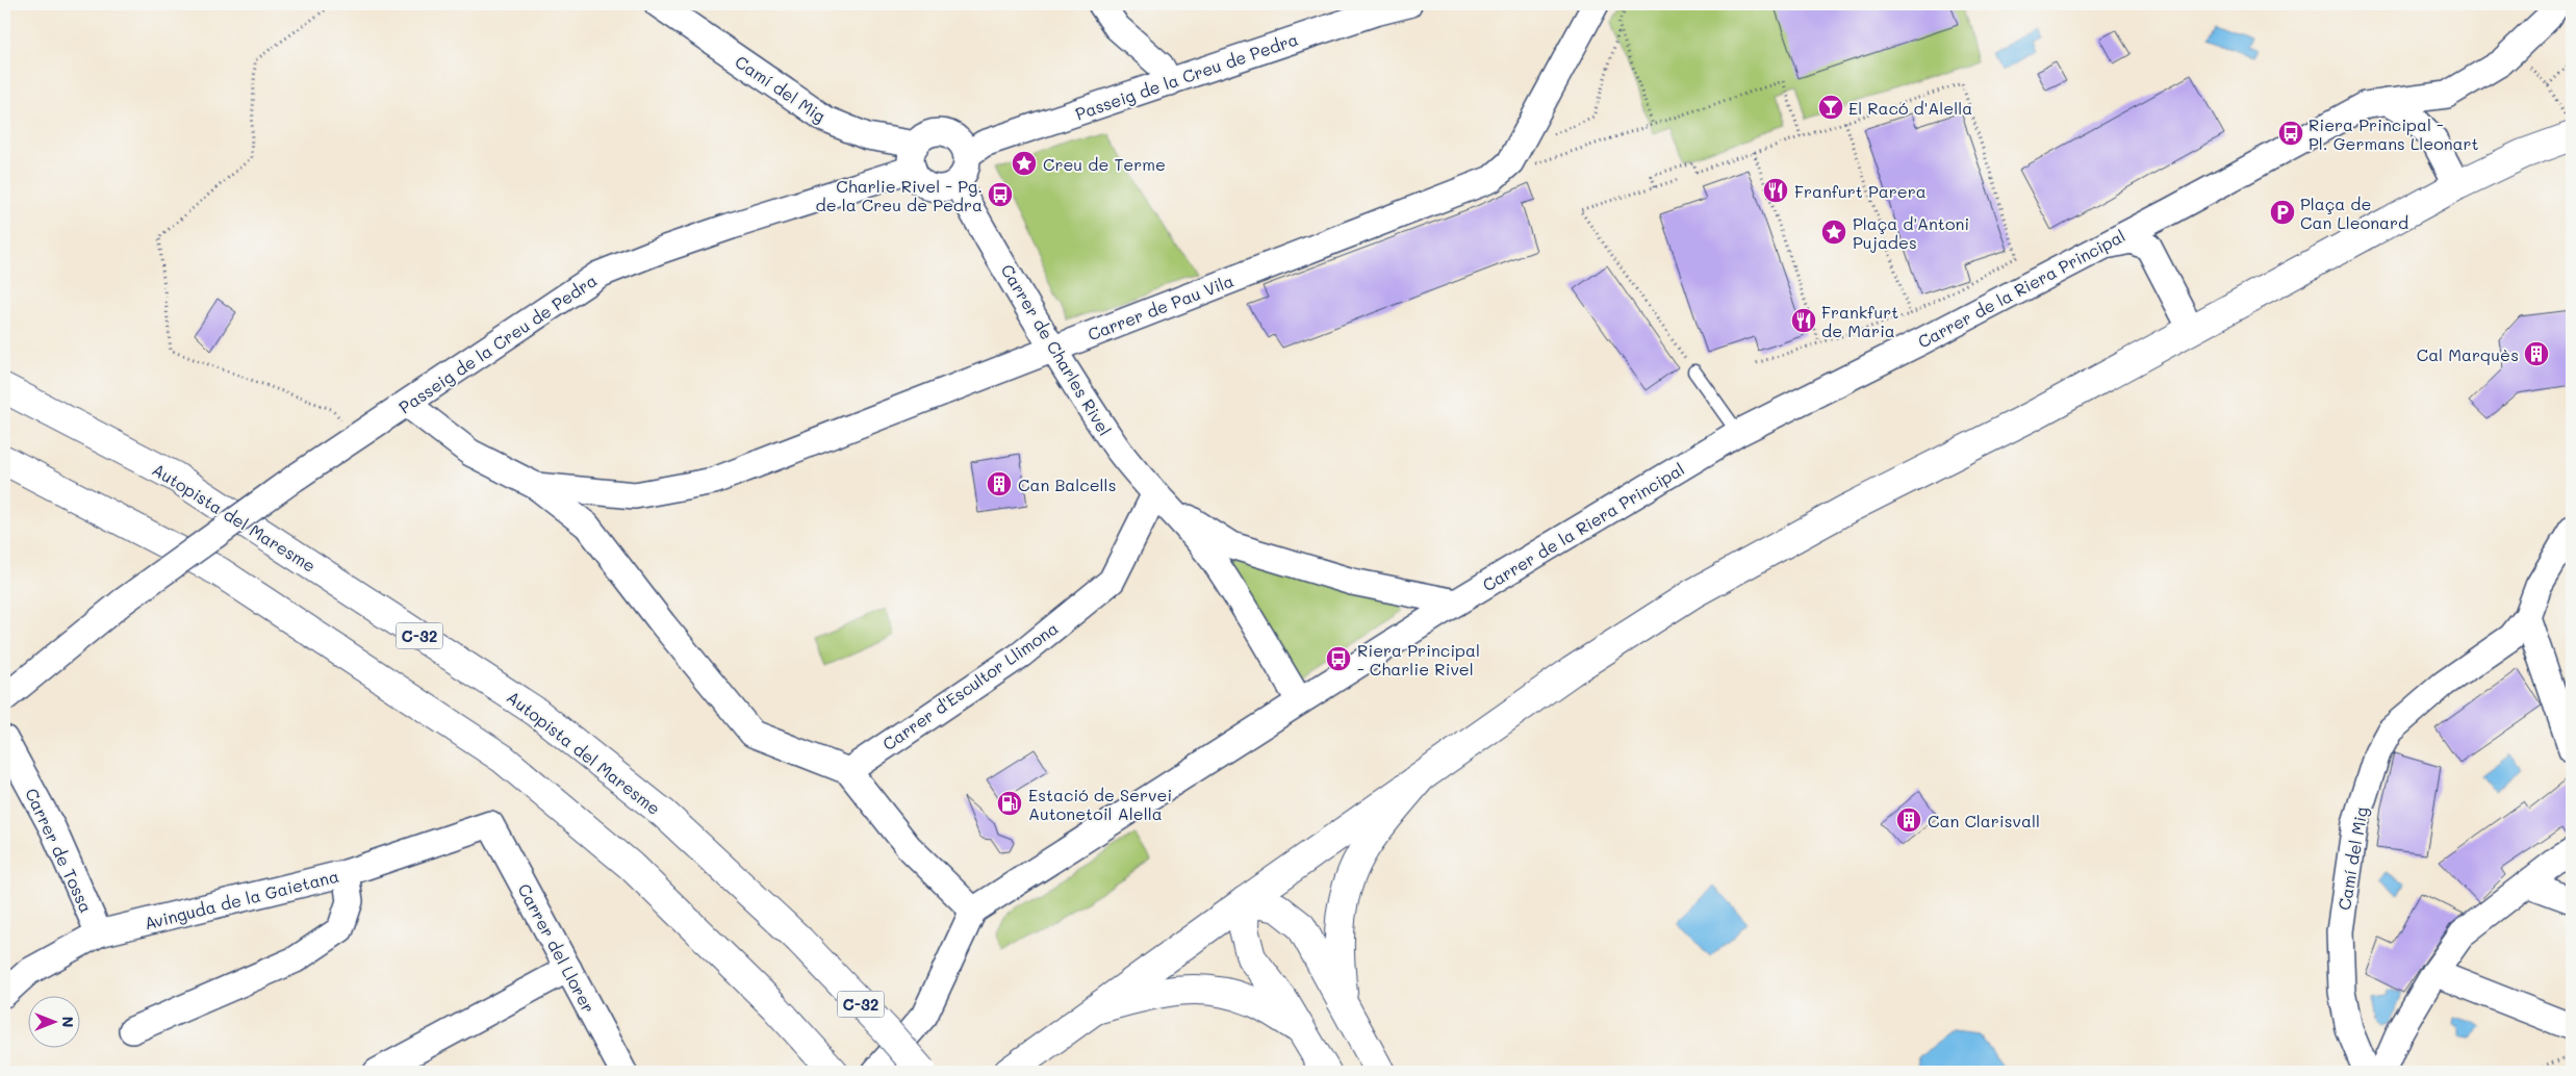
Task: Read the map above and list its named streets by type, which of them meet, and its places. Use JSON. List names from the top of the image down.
{
  "streets": {
    "main road": ["Autopista del Maresme", "C-32"],
    "street": [
      "Passeig de la Creu de Pedra",
      "Camí del Mig",
      "Carrer de la Riera Principal",
      "Carrer de Pau Vila",
      "Carrer de Charles Rivel",
      "Carrer d'Escultor Llimona",
      "Carrer de Tossa",
      "Avinguda de la Gaietana",
      "Carrer del Llorer"
    ]
  },
  "crossings": [
    ["Passeig de la Creu de Pedra", "Camí del Mig"],
    ["Passeig de la Creu de Pedra", "Carrer de Charles Rivel"],
    ["Camí del Mig", "Carrer de Charles Rivel"],
    ["Carrer de la Riera Principal", "Carrer de Charles Rivel"],
    ["Carrer de Pau Vila", "Carrer de Charles Rivel"],
    ["Carrer de Charles Rivel", "Carrer d'Escultor Llimona"],
    ["Carrer de Tossa", "Avinguda de la Gaietana"],
    ["Avinguda de la Gaietana", "Carrer del Llorer"]
  ],
  "places": {
    "bar": ["El Racó d'Alella"],
    "bus stop": ["Riera Principal - Pl. Germans Lleonart", "Charlie Rivel - Pg. de la Creu de Pedra", "Riera Principal - Charlie Rivel"],
    "place": ["Creu de Terme", "Plaça d'Antoni Pujades"],
    "restaurant": ["Franfurt Parera", "Frankfurt de Maria"],
    "parking": ["Plaça de Can Lleonard"],
    "building": ["Cal Marquès", "Can Balcells", "Can Clarisvall"],
    "fuel station": ["Estació de Servei Autonetoil Alella"]
  },
  "north": "right"
}
